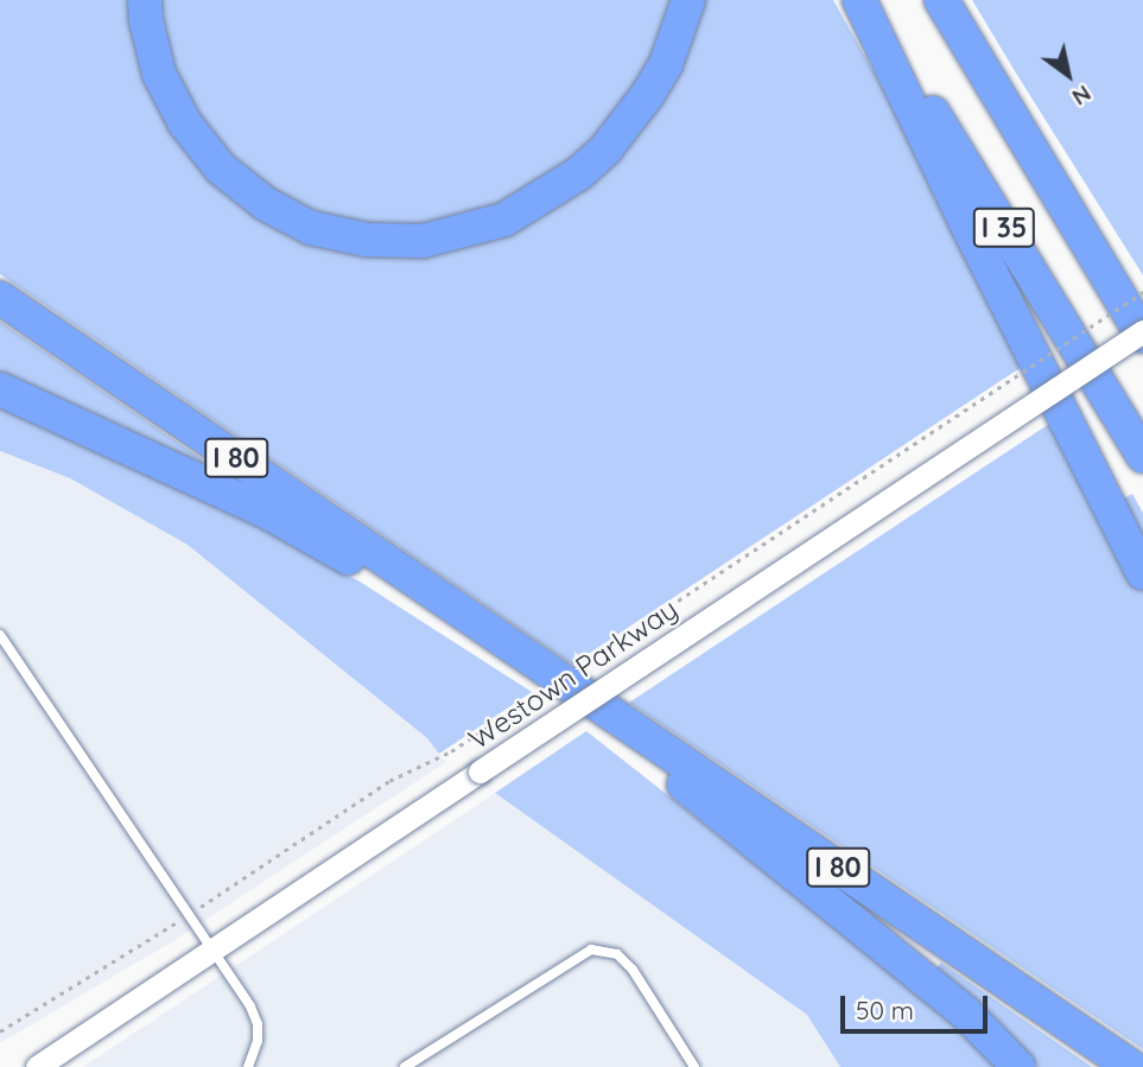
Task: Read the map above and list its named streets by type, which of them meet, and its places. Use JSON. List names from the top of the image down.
{
  "streets": {
    "highway": ["I 35", "I 80"],
    "street": ["Westown Parkway"]
  },
  "crossings": [
    ["I 35", "Westown Parkway"]
  ],
  "scale_bar": "50 m",
  "north": "bottom right"
}
